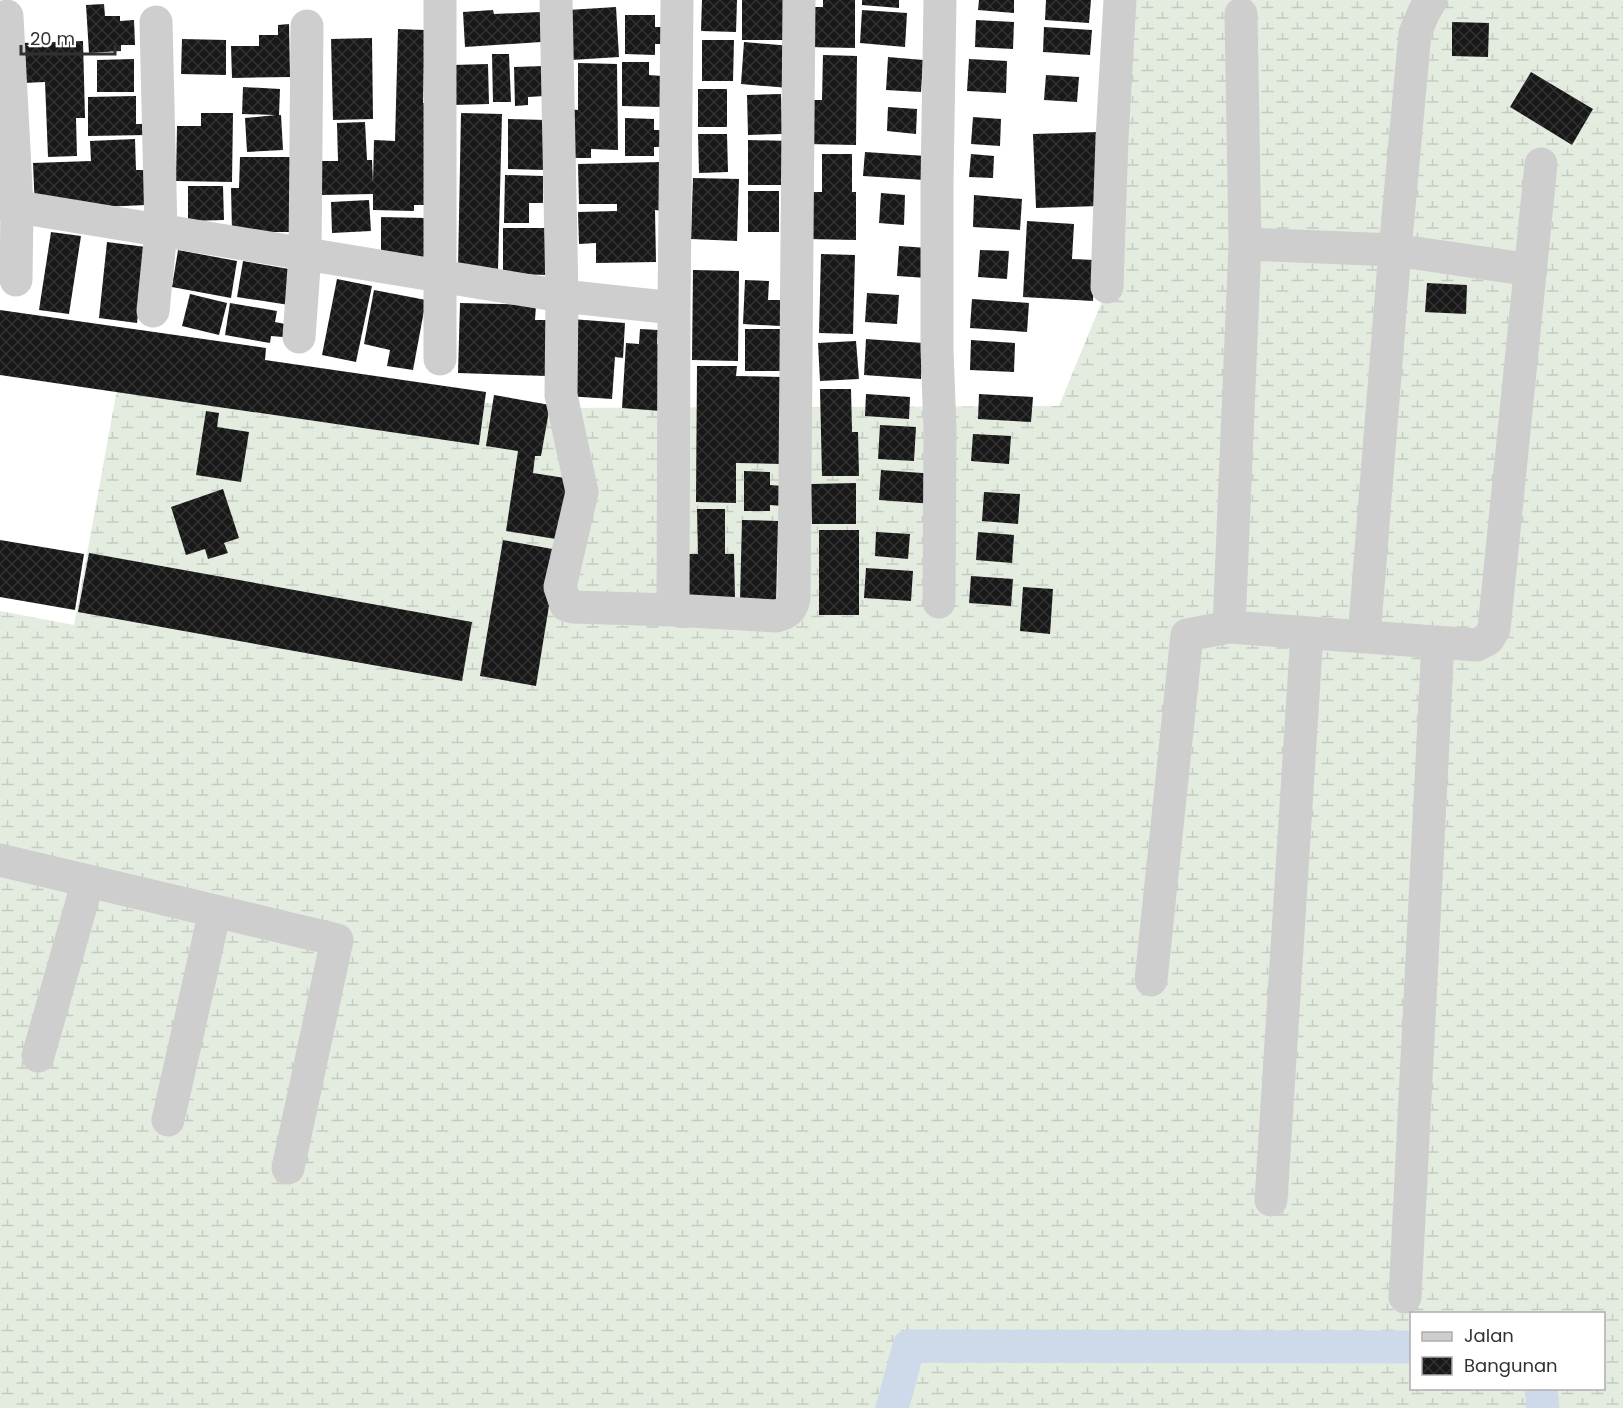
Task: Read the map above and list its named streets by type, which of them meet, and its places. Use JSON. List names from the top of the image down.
{
  "legend": ["Jalan", "Bangunan"],
  "scale_bar": "20 m"
}
